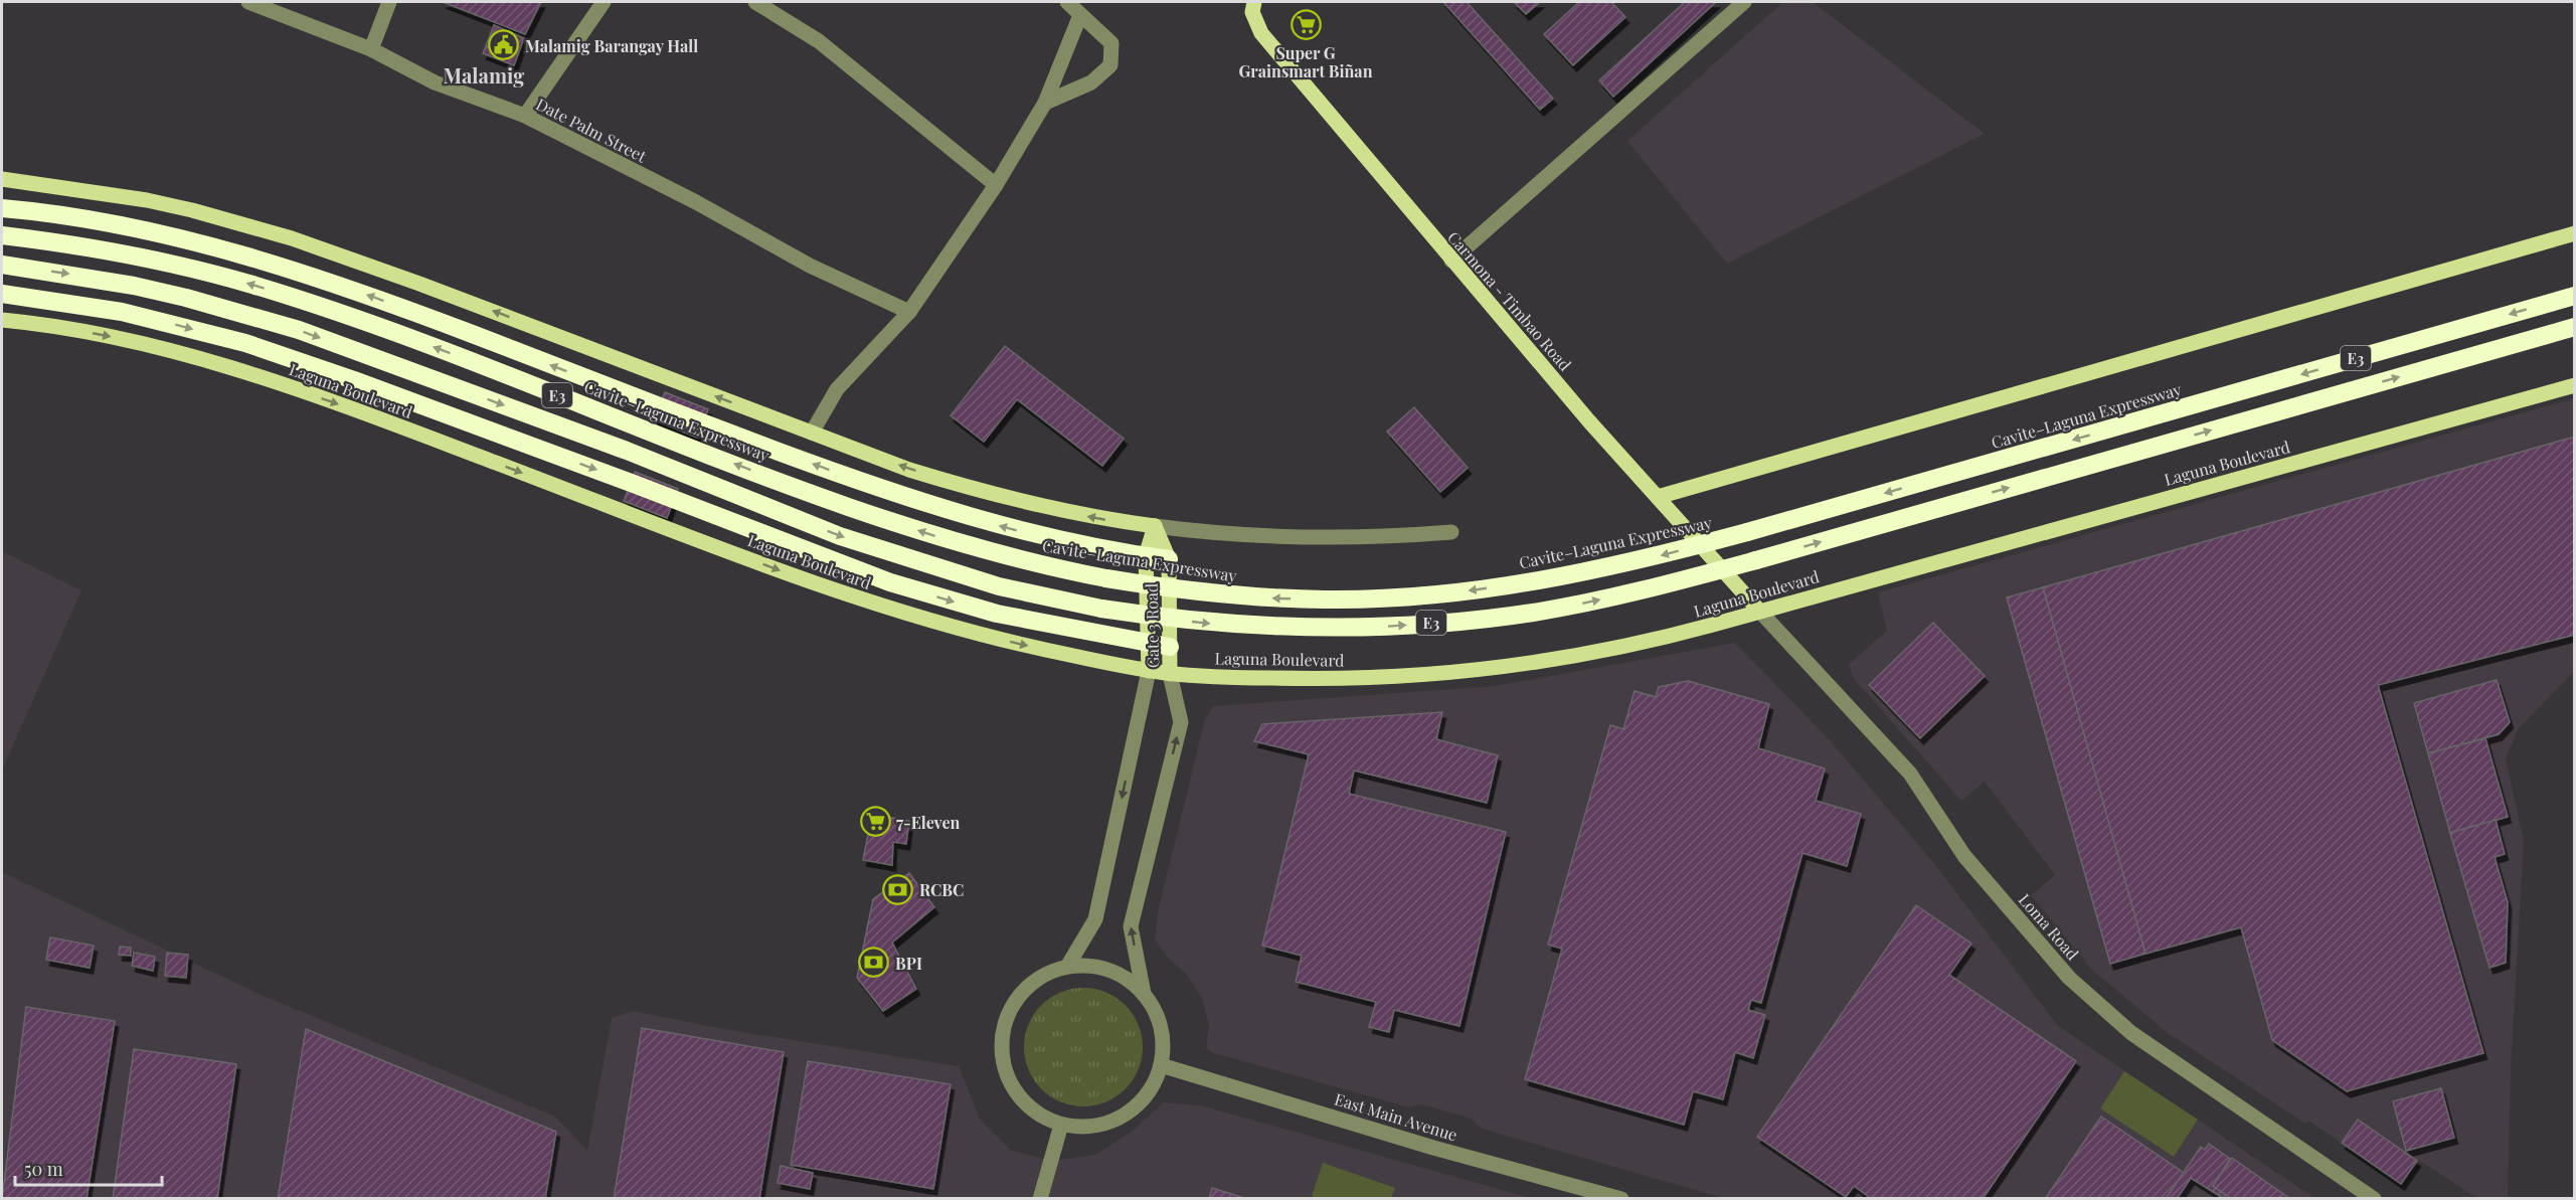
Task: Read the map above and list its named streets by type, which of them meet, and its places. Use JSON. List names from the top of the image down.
{
  "streets": {
    "highway": ["E3", "Cavite–Laguna Expressway"],
    "main road": ["Carmona - Timbao Road", "Laguna Boulevard", "Gate 3 Road"],
    "street": ["Date Palm Street", "Loma Road", "East Main Avenue"]
  },
  "crossings": [
    ["Carmona - Timbao Road", "Laguna Boulevard"],
    ["Carmona - Timbao Road", "Loma Road"],
    ["Laguna Boulevard", "Gate 3 Road"],
    ["Laguna Boulevard", "Loma Road"],
    ["Gate 3 Road", "East Main Avenue"]
  ],
  "one_way": ["Laguna Boulevard"],
  "districts": ["Malamig"],
  "places": {
    "supermarket": ["Super G Grainsmart Biñan", "7-Eleven"],
    "public building": ["Malamig Barangay Hall"],
    "bank": ["RCBC", "BPI"]
  },
  "scale_bar": "50 m"
}
